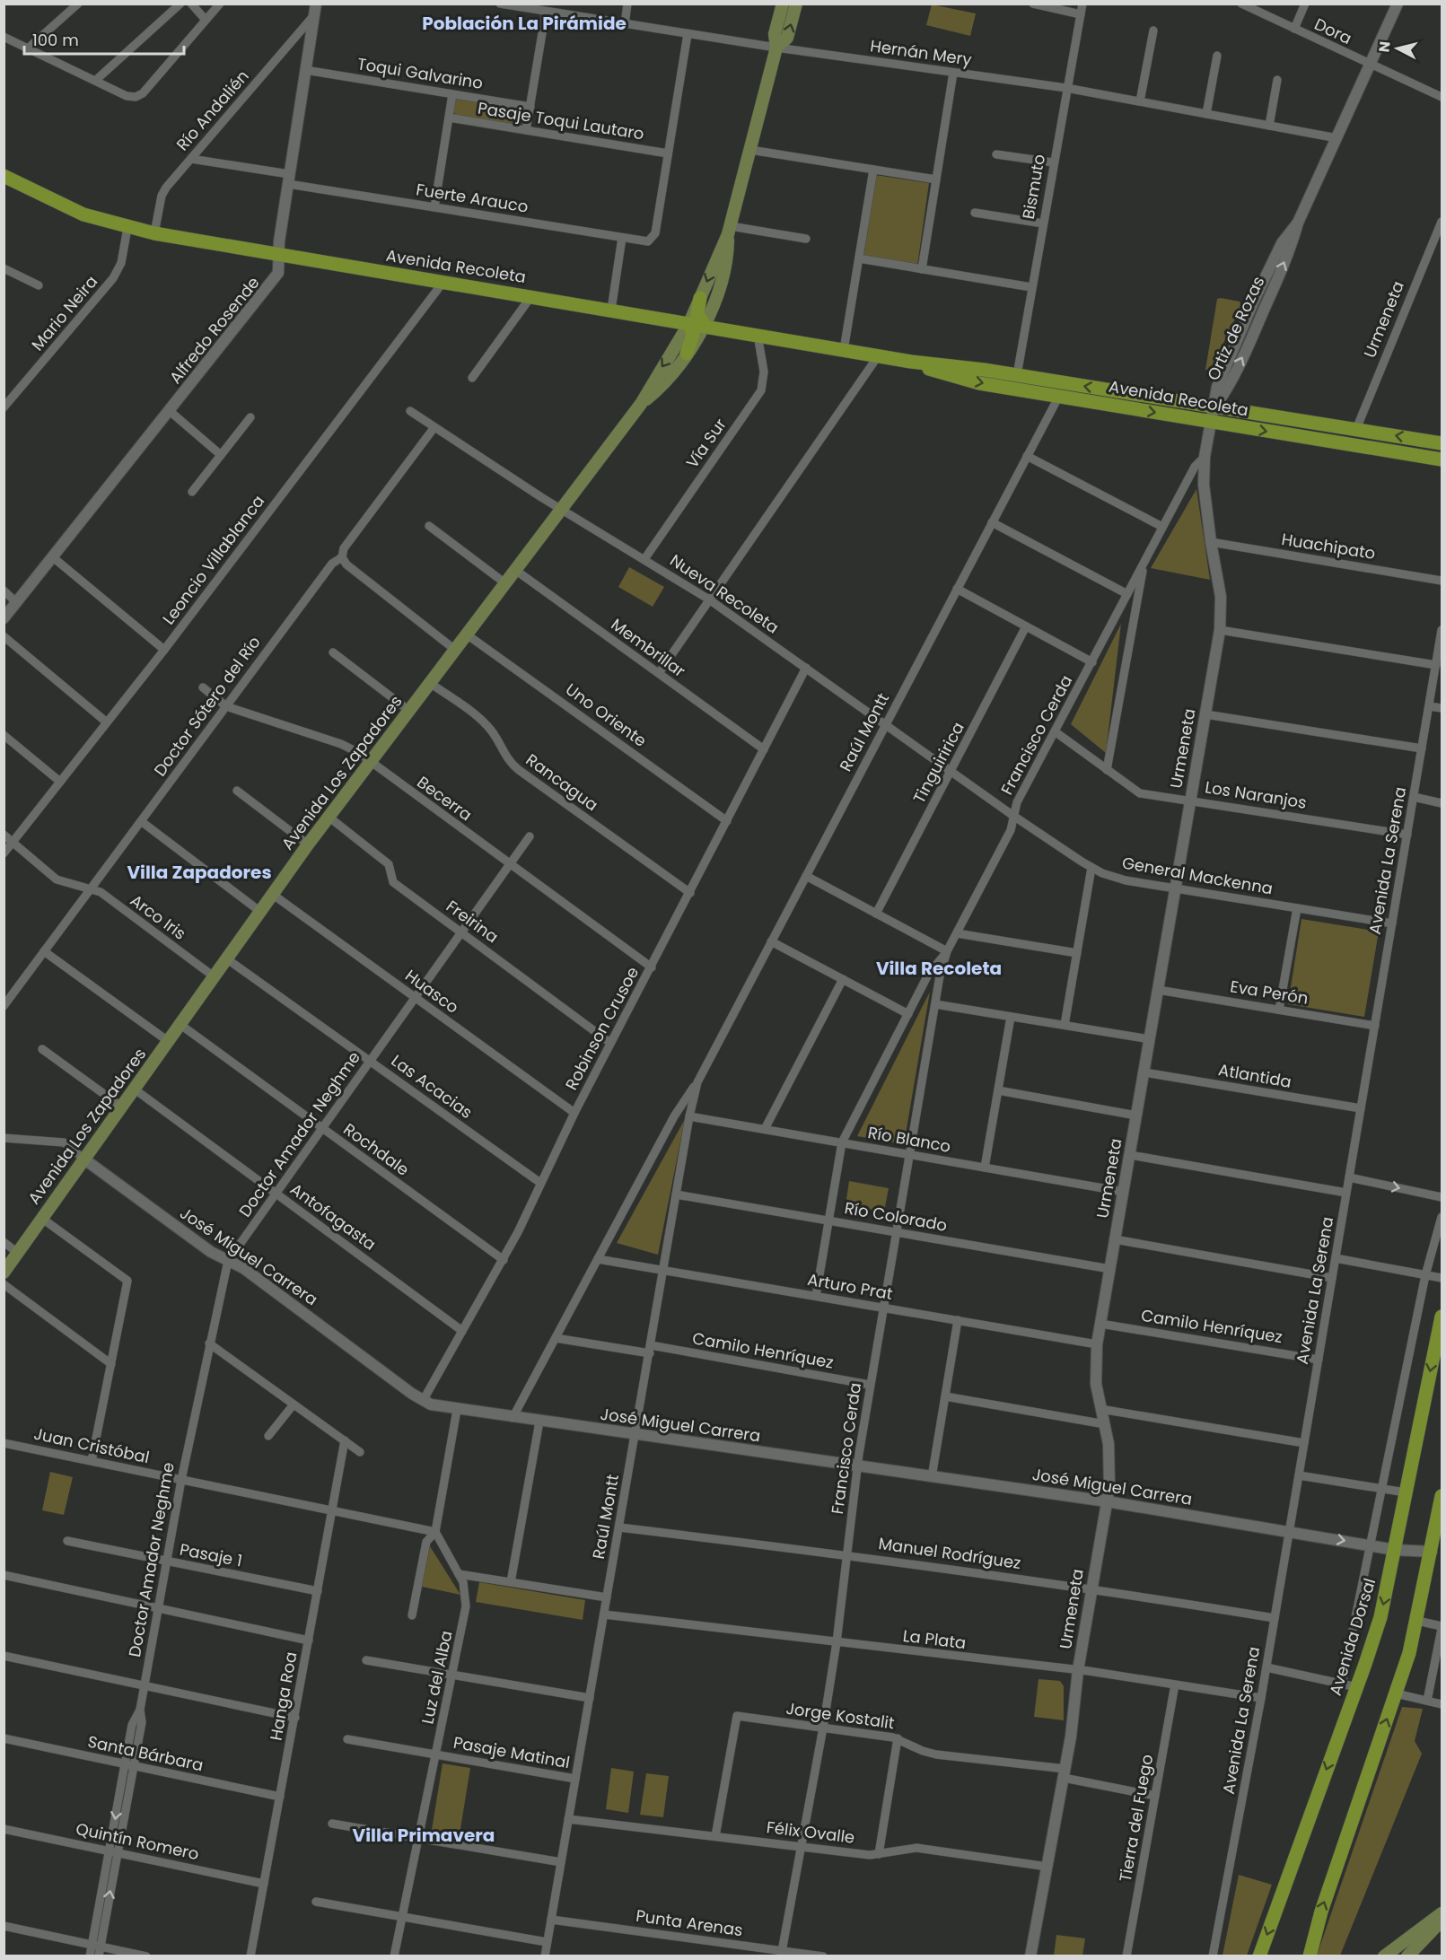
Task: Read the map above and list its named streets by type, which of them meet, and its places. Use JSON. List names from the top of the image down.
{
  "streets": {
    "main road": ["Avenida Recoleta", "Avenida Los Zapadores", "Avenida Dorsal"],
    "street": [
      "Dora",
      "Hernán Mery",
      "Toqui Galvarino",
      "Río Andalién",
      "Pasaje Toqui Lautaro",
      "Bismuto",
      "Fuerte Arauco",
      "Mario Neira",
      "Urmeneta",
      "Ortiz de Rozas",
      "Alfredo Rosende",
      "Vía Sur",
      "Huachipato",
      "Leoncio Villablanca",
      "Nueva Recoleta",
      "Membrillar",
      "Doctor Sótero del Río",
      "Uno Oriente",
      "Raúl Montt",
      "Francisco Cerda",
      "Tinguiririca",
      "Rancagua",
      "Los Naranjos",
      "Becerra",
      "Avenida La Serena",
      "General Mackenna",
      "Arco Iris",
      "Freirina",
      "Huasco",
      "Eva Perón",
      "Robinson Crusoe",
      "Atlantida",
      "Las Acacias",
      "Doctor Amador Neghme",
      "Río Blanco",
      "Rochdale",
      "Antofagasta",
      "Río Colorado",
      "José Miguel Carrera",
      "Arturo Prat",
      "Camilo Henríquez",
      "Juan Cristóbal",
      "Manuel Rodríguez",
      "Pasaje 1",
      "La Plata",
      "Luz del Alba",
      "Hanga Roa",
      "Jorge Kostalit",
      "Pasaje Matinal",
      "Santa Bárbara",
      "Tierra del Fuego",
      "Félix Ovalle",
      "Quintín Romero",
      "Punta Arenas"
    ]
  },
  "crossings": [
    ["Dora", "Ortiz de Rozas"],
    ["Hernán Mery", "Bismuto"],
    ["Hernán Mery", "Ortiz de Rozas"],
    ["Hernán Mery", "Avenida Los Zapadores"],
    ["Toqui Galvarino", "Alfredo Rosende"],
    ["Río Andalién", "Fuerte Arauco"],
    ["Río Andalién", "Avenida Recoleta"],
    ["Río Andalién", "Alfredo Rosende"],
    ["Pasaje Toqui Lautaro", "Fuerte Arauco"],
    ["Bismuto", "Avenida Recoleta"],
    ["Fuerte Arauco", "Alfredo Rosende"],
    ["Avenida Recoleta", "Mario Neira"],
    ["Avenida Recoleta", "Urmeneta"],
    ["Avenida Recoleta", "Ortiz de Rozas"],
    ["Avenida Recoleta", "Alfredo Rosende"],
    ["Avenida Recoleta", "Vía Sur"],
    ["Avenida Recoleta", "Leoncio Villablanca"],
    ["Avenida Recoleta", "Raúl Montt"],
    ["Avenida Recoleta", "Avenida Los Zapadores"],
    ["Urmeneta", "Ortiz de Rozas"],
    ["Urmeneta", "Huachipato"],
    ["Urmeneta", "Francisco Cerda"],
    ["Urmeneta", "Los Naranjos"],
    ["Urmeneta", "General Mackenna"],
    ["Urmeneta", "Eva Perón"],
    ["Urmeneta", "Atlantida"],
    ["Urmeneta", "Río Blanco"],
    ["Urmeneta", "Río Colorado"],
    ["Urmeneta", "José Miguel Carrera"],
    ["Urmeneta", "Arturo Prat"],
    ["Urmeneta", "Camilo Henríquez"],
    ["Urmeneta", "Manuel Rodríguez"],
    ["Urmeneta", "La Plata"],
    ["Urmeneta", "Jorge Kostalit"],
    ["Urmeneta", "Félix Ovalle"],
    ["Vía Sur", "Nueva Recoleta"],
    ["Leoncio Villablanca", "Arco Iris"],
    ["Nueva Recoleta", "Doctor Sótero del Río"],
    ["Nueva Recoleta", "Raúl Montt"],
    ["Nueva Recoleta", "Francisco Cerda"],
    ["Nueva Recoleta", "Tinguiririca"],
    ["Nueva Recoleta", "Avenida Los Zapadores"],
    ["Nueva Recoleta", "General Mackenna"],
    ["Nueva Recoleta", "Robinson Crusoe"],
    ["Membrillar", "Avenida Los Zapadores"],
    ["Membrillar", "Robinson Crusoe"],
    ["Doctor Sótero del Río", "Becerra"],
    ["Doctor Sótero del Río", "Arco Iris"],
    ["Uno Oriente", "Avenida Los Zapadores"],
    ["Uno Oriente", "Robinson Crusoe"],
    ["Raúl Montt", "Río Blanco"],
    ["Raúl Montt", "Río Colorado"],
    ["Raúl Montt", "José Miguel Carrera"],
    ["Raúl Montt", "Arturo Prat"],
    ["Raúl Montt", "Camilo Henríquez"],
    ["Raúl Montt", "Manuel Rodríguez"],
    ["Raúl Montt", "La Plata"],
    ["Raúl Montt", "Pasaje Matinal"],
    ["Raúl Montt", "Félix Ovalle"],
    ["Raúl Montt", "Punta Arenas"],
    ["Francisco Cerda", "Los Naranjos"],
    ["Francisco Cerda", "General Mackenna"],
    ["Francisco Cerda", "Río Blanco"],
    ["Francisco Cerda", "Río Colorado"],
    ["Francisco Cerda", "José Miguel Carrera"],
    ["Francisco Cerda", "Arturo Prat"],
    ["Francisco Cerda", "Camilo Henríquez"],
    ["Francisco Cerda", "Manuel Rodríguez"],
    ["Francisco Cerda", "La Plata"],
    ["Francisco Cerda", "Jorge Kostalit"],
    ["Francisco Cerda", "Félix Ovalle"],
    ["Francisco Cerda", "Punta Arenas"],
    ["Avenida Los Zapadores", "Rancagua"],
    ["Avenida Los Zapadores", "Becerra"],
    ["Avenida Los Zapadores", "Arco Iris"],
    ["Avenida Los Zapadores", "Freirina"],
    ["Avenida Los Zapadores", "Huasco"],
    ["Avenida Los Zapadores", "Las Acacias"],
    ["Avenida Los Zapadores", "Rochdale"],
    ["Avenida Los Zapadores", "Antofagasta"],
    ["Avenida Los Zapadores", "José Miguel Carrera"],
    ["Rancagua", "Robinson Crusoe"],
    ["Los Naranjos", "Avenida La Serena"],
    ["Becerra", "Robinson Crusoe"],
    ["Becerra", "Doctor Amador Neghme"],
    ["Avenida La Serena", "General Mackenna"],
    ["Avenida La Serena", "Eva Perón"],
    ["Avenida La Serena", "Atlantida"],
    ["Avenida La Serena", "José Miguel Carrera"],
    ["Avenida La Serena", "Camilo Henríquez"],
    ["Avenida La Serena", "Manuel Rodríguez"],
    ["Avenida La Serena", "La Plata"],
    ["Freirina", "Robinson Crusoe"],
    ["Freirina", "Doctor Amador Neghme"],
    ["Huasco", "Robinson Crusoe"],
    ["Huasco", "Doctor Amador Neghme"],
    ["Robinson Crusoe", "Las Acacias"],
    ["Robinson Crusoe", "Rochdale"],
    ["Robinson Crusoe", "Antofagasta"],
    ["Robinson Crusoe", "José Miguel Carrera"],
    ["Las Acacias", "Doctor Amador Neghme"],
    ["Doctor Amador Neghme", "Rochdale"],
    ["Doctor Amador Neghme", "Antofagasta"],
    ["Doctor Amador Neghme", "José Miguel Carrera"],
    ["Doctor Amador Neghme", "Juan Cristóbal"],
    ["Doctor Amador Neghme", "Pasaje 1"],
    ["Doctor Amador Neghme", "Santa Bárbara"],
    ["Doctor Amador Neghme", "Quintín Romero"],
    ["José Miguel Carrera", "Avenida Dorsal"],
    ["Juan Cristóbal", "Hanga Roa"],
    ["Pasaje 1", "Hanga Roa"],
    ["La Plata", "Tierra del Fuego"],
    ["Luz del Alba", "Pasaje Matinal"],
    ["Hanga Roa", "Santa Bárbara"],
    ["Hanga Roa", "Quintín Romero"],
    ["Jorge Kostalit", "Tierra del Fuego"],
    ["Jorge Kostalit", "Félix Ovalle"]
  ],
  "districts": [
    "Población La Pirámide",
    "Villa Zapadores",
    "Villa Recoleta",
    "Villa Primavera"
  ],
  "scale_bar": "100 m",
  "north": "left"
}
